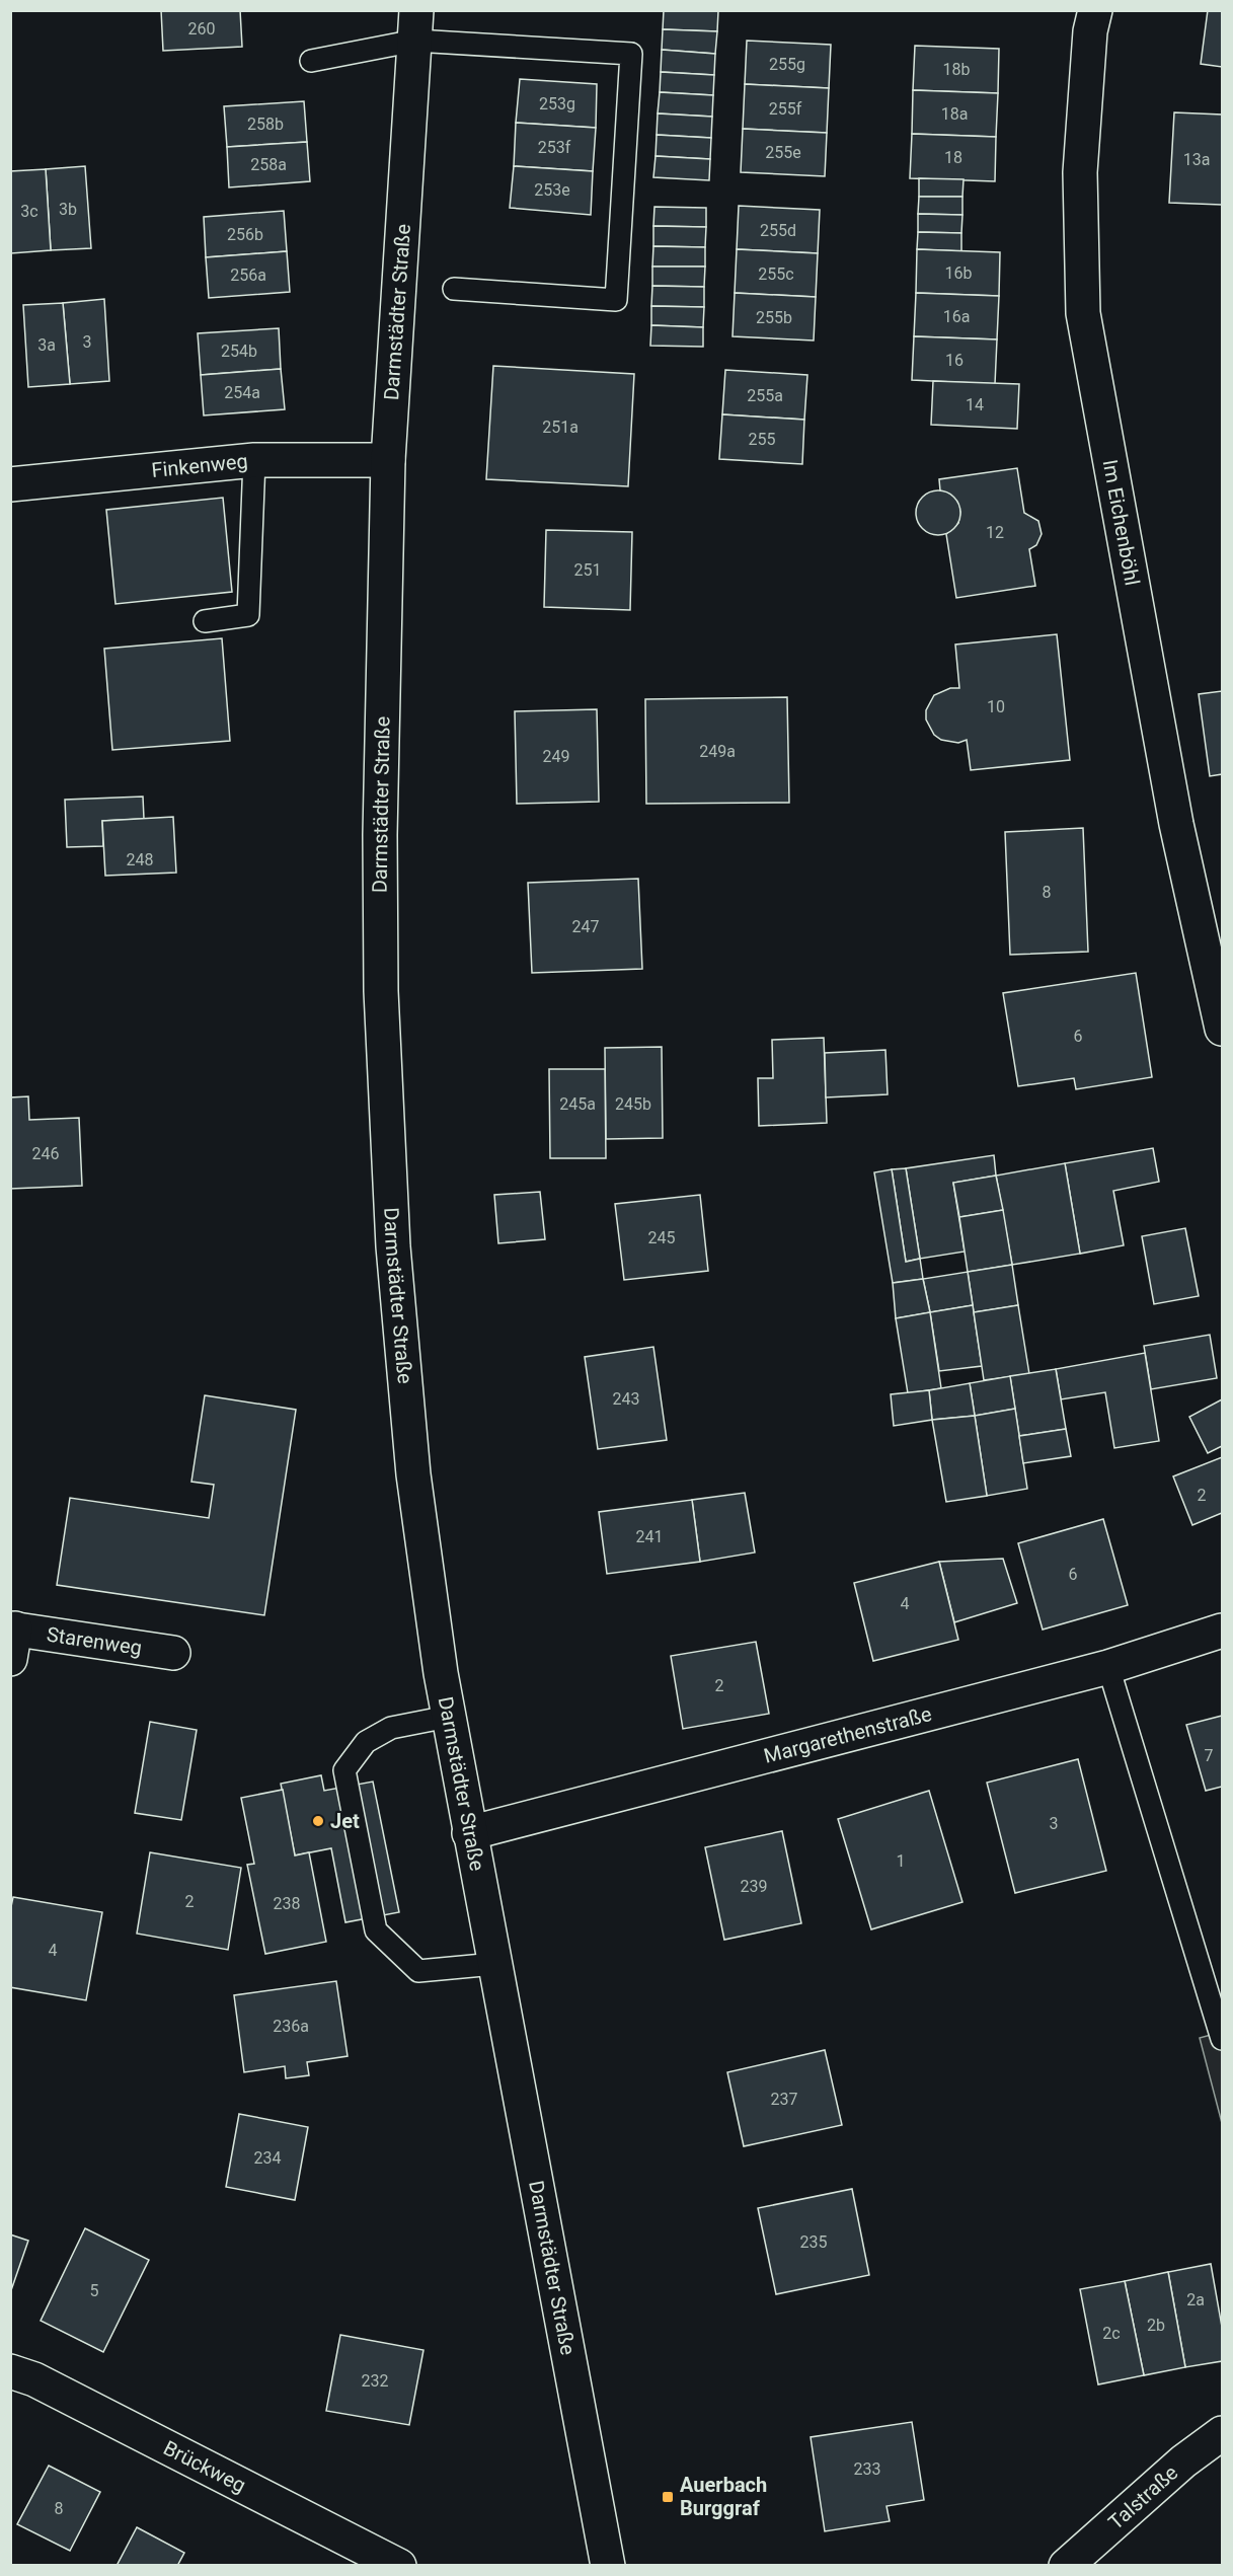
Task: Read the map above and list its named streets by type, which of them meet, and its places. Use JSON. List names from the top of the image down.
{
  "streets": {
    "street": [
      "Darmstädter Straße",
      "Finkenweg",
      "Im Eichenböhl",
      "Starenweg",
      "Margarethenstraße",
      "Brückweg",
      "Talstraße"
    ]
  },
  "crossings": [
    ["Darmstädter Straße", "Finkenweg"],
    ["Darmstädter Straße", "Margarethenstraße"]
  ],
  "places": {
    "other": ["Jet"],
    "transit": ["Auerbach Burggraf"]
  },
  "house_numbers": [
    "260",
    "255g",
    "18b",
    "253g",
    "255f",
    "18a",
    "258b",
    "253f",
    "255e",
    "18",
    "13a",
    "258a",
    "253e",
    "3b",
    "3c",
    "255d",
    "256b",
    "16b",
    "255c",
    "256a",
    "16a",
    "255b",
    "3",
    "3a",
    "254b",
    "16",
    "254a",
    "255a",
    "14",
    "251a",
    "255",
    "12",
    "251",
    "10",
    "249a",
    "249",
    "248",
    "8",
    "247",
    "6",
    "245a",
    "245b",
    "246",
    "245",
    "243",
    "2",
    "241",
    "6",
    "4",
    "2",
    "7",
    "3",
    "1",
    "239",
    "2",
    "238",
    "4",
    "236a",
    "237",
    "234",
    "235",
    "5",
    "2a",
    "2b",
    "2c",
    "232",
    "233",
    "8"
  ]
}
